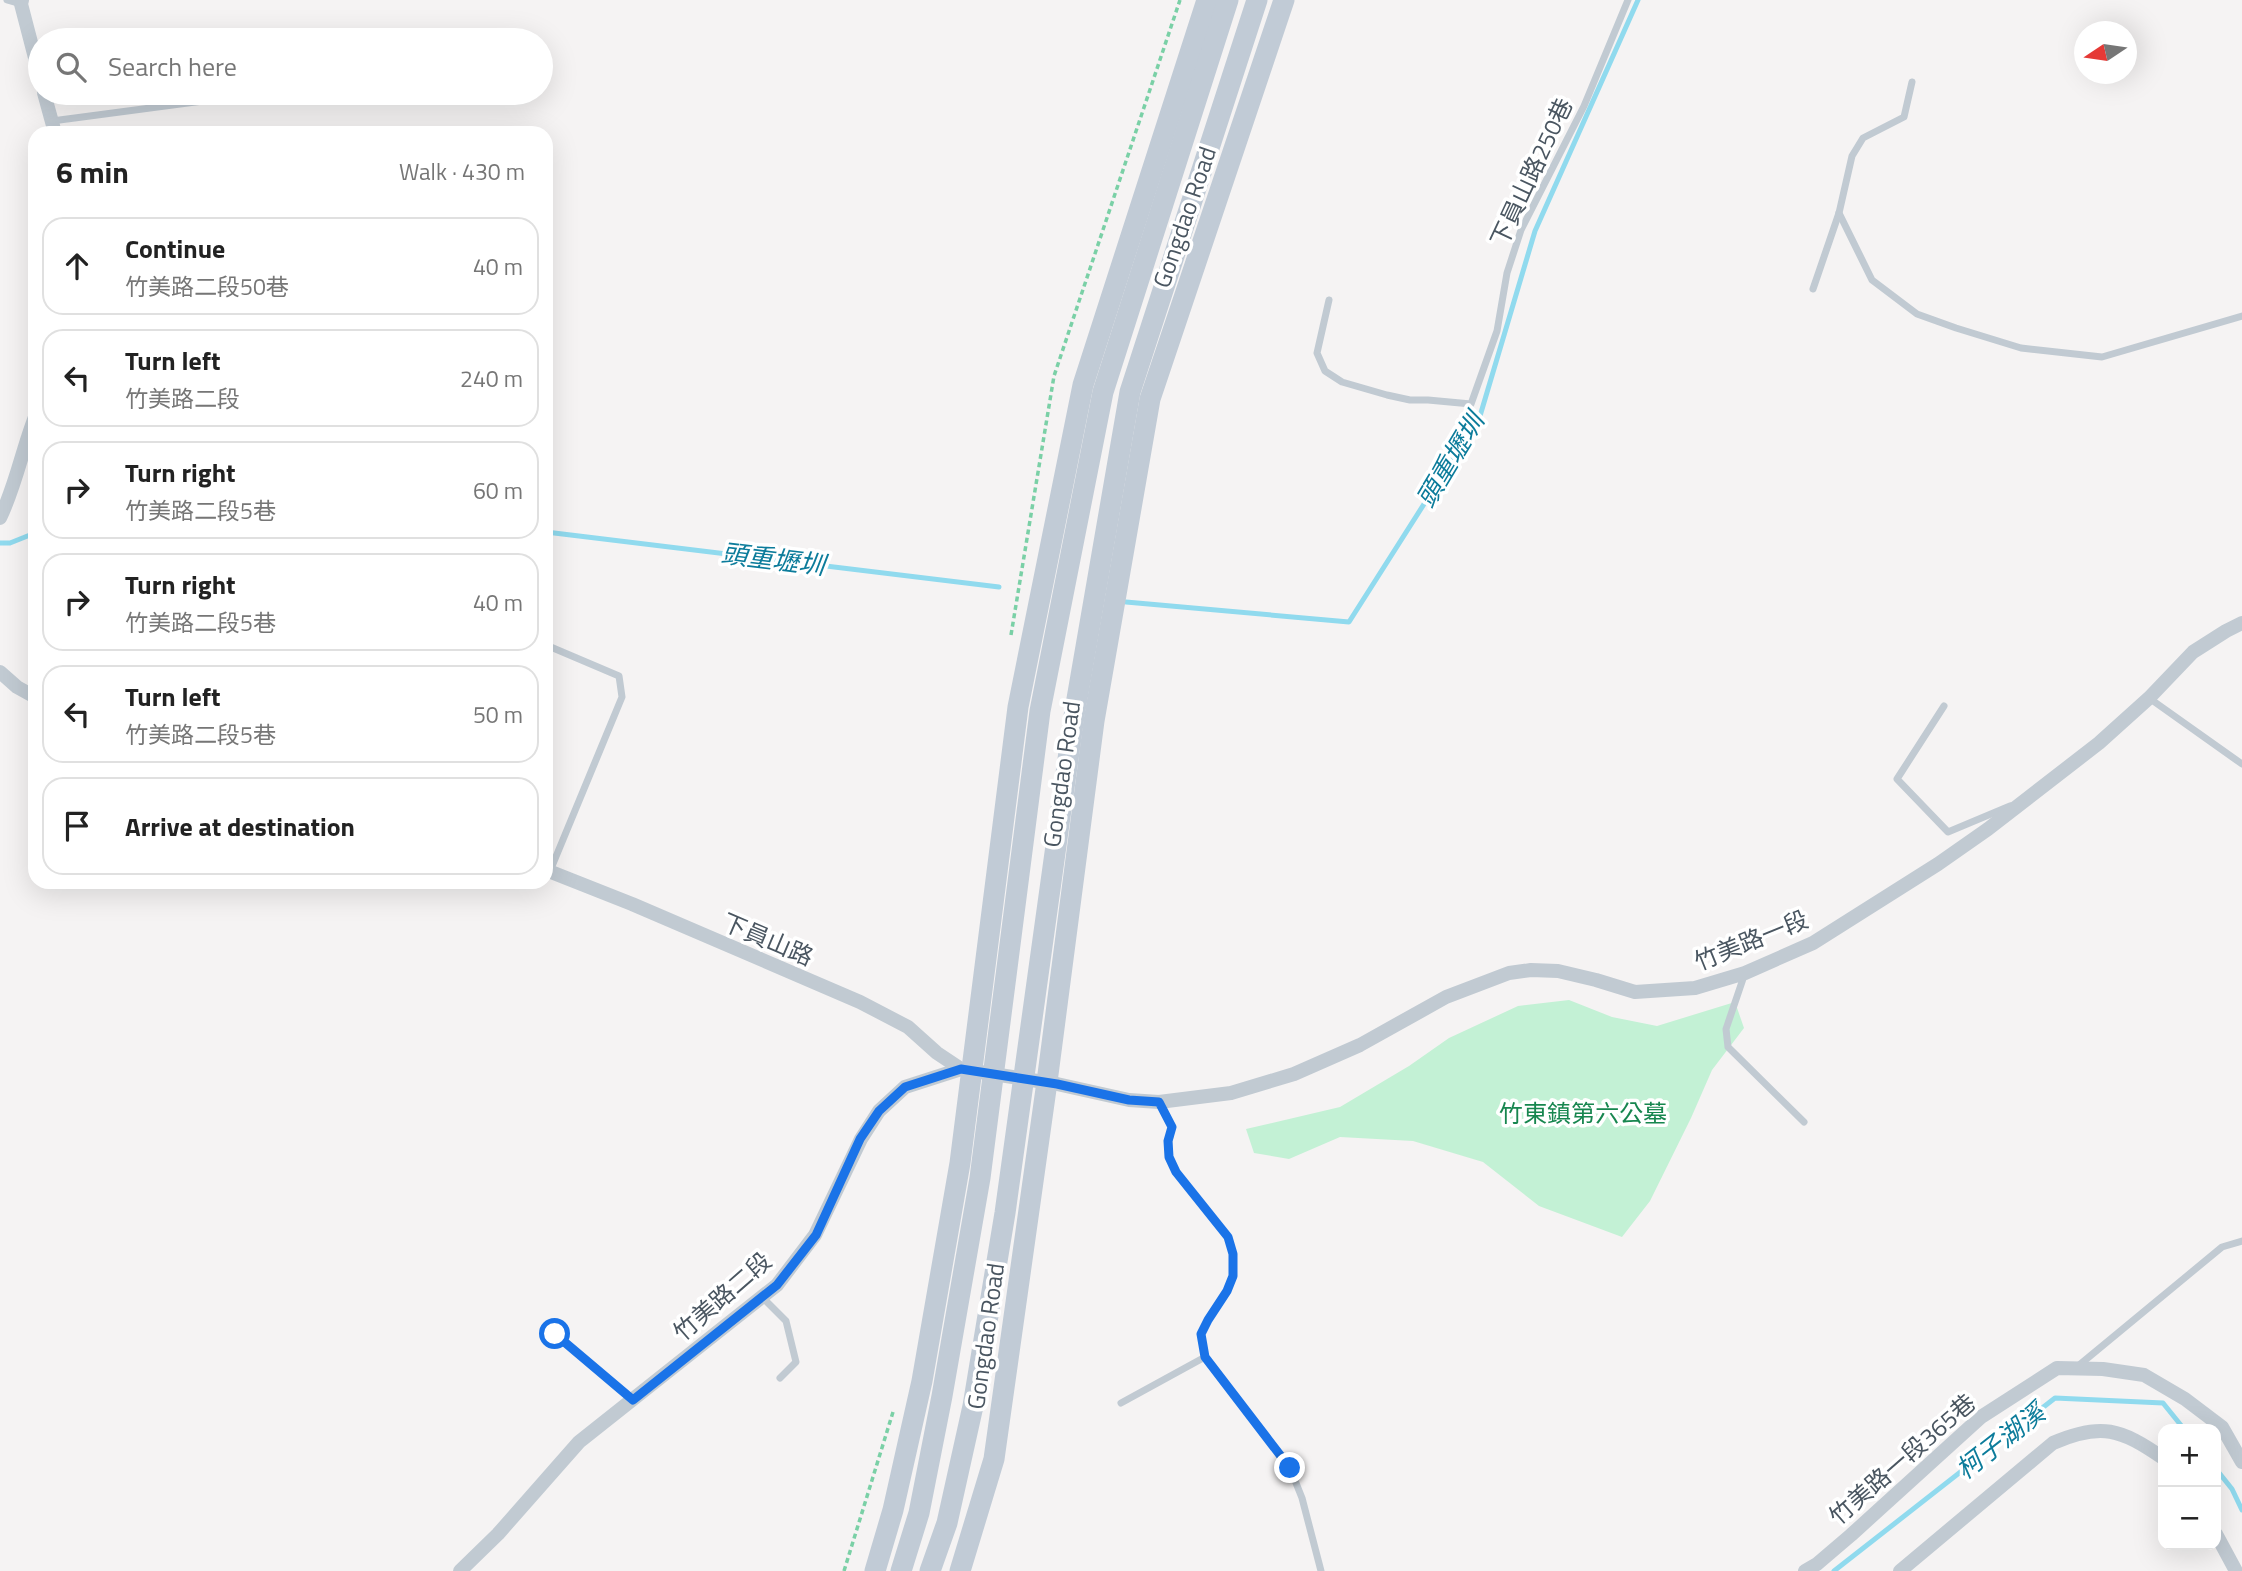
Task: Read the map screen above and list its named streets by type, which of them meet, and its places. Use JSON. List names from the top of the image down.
{
  "streets": {
    "street": [
      "Gongdao Road",
      "下員山路",
      "竹美路一段",
      "竹美路二段",
      "竹美路一段365巷"
    ],
    "lane": ["下員山路250巷"]
  },
  "crossings": [
    ["Gongdao Road", "下員山路"],
    ["Gongdao Road", "竹美路二段"],
    ["下員山路", "竹美路二段"],
    ["竹美路一段", "竹美路二段"]
  ],
  "water": ["頭重壢圳", "柯子湖溪"],
  "parks": ["竹東鎮第六公墓"],
  "north": "left",
  "page": {
    "search": "Search here",
    "heading": ["6 min", "Walk · 430 m"],
    "list": [
      ["Continue", "竹美路二段50巷", "40 m"],
      ["Turn left", "竹美路二段", "240 m"],
      ["Turn right", "竹美路二段5巷", "60 m"],
      ["Turn right", "竹美路二段5巷", "40 m"],
      ["Turn left", "竹美路二段5巷", "50 m"],
      "Arrive at destination"
    ],
    "map_buttons": ["+", "−"]
  }
}
